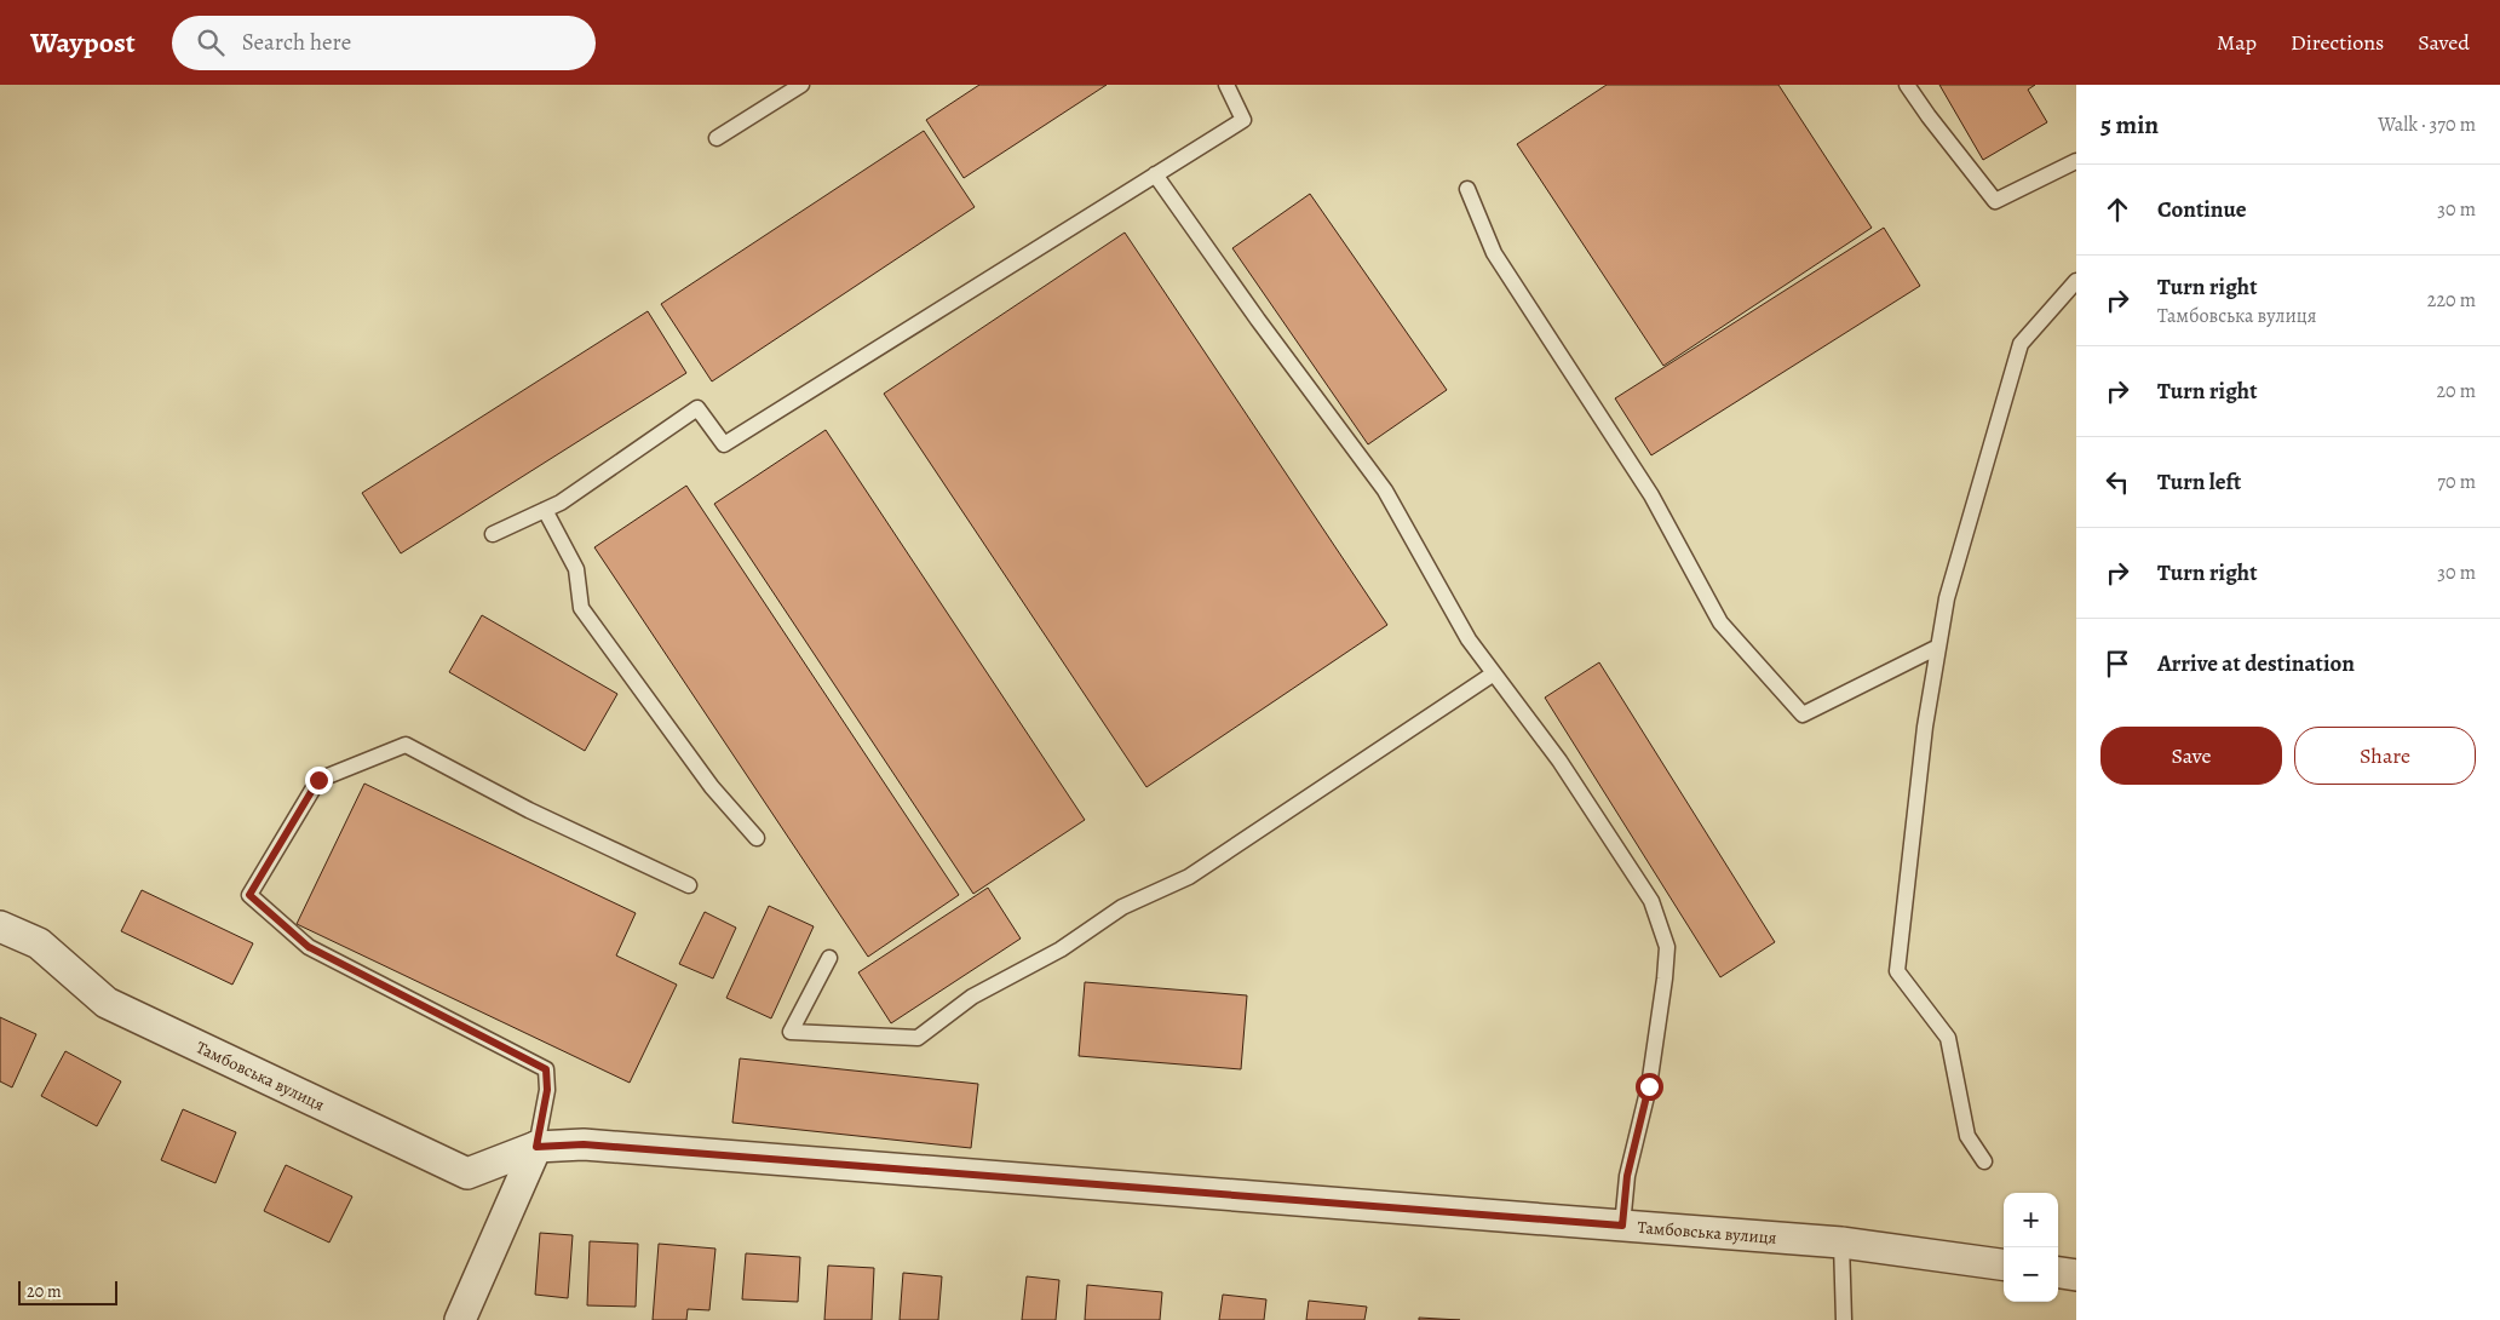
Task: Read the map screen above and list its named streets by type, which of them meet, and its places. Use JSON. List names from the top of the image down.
{
  "streets": {
    "street": ["Тамбовська вулиця"]
  },
  "scale_bar": "20 m",
  "page": {
    "header": "Waypost",
    "search": "Search here",
    "nav": ["Map", "Directions", "Saved"],
    "heading": ["5 min", "Walk · 370 m"],
    "list": [
      ["Continue", "30 m"],
      ["Turn right", "Тамбовська вулиця", "220 m"],
      ["Turn right", "20 m"],
      ["Turn left", "70 m"],
      ["Turn right", "30 m"],
      "Arrive at destination"
    ],
    "buttons": ["Save", "Share"],
    "map_buttons": ["+", "−"],
    "scale": "20 m"
  }
}
